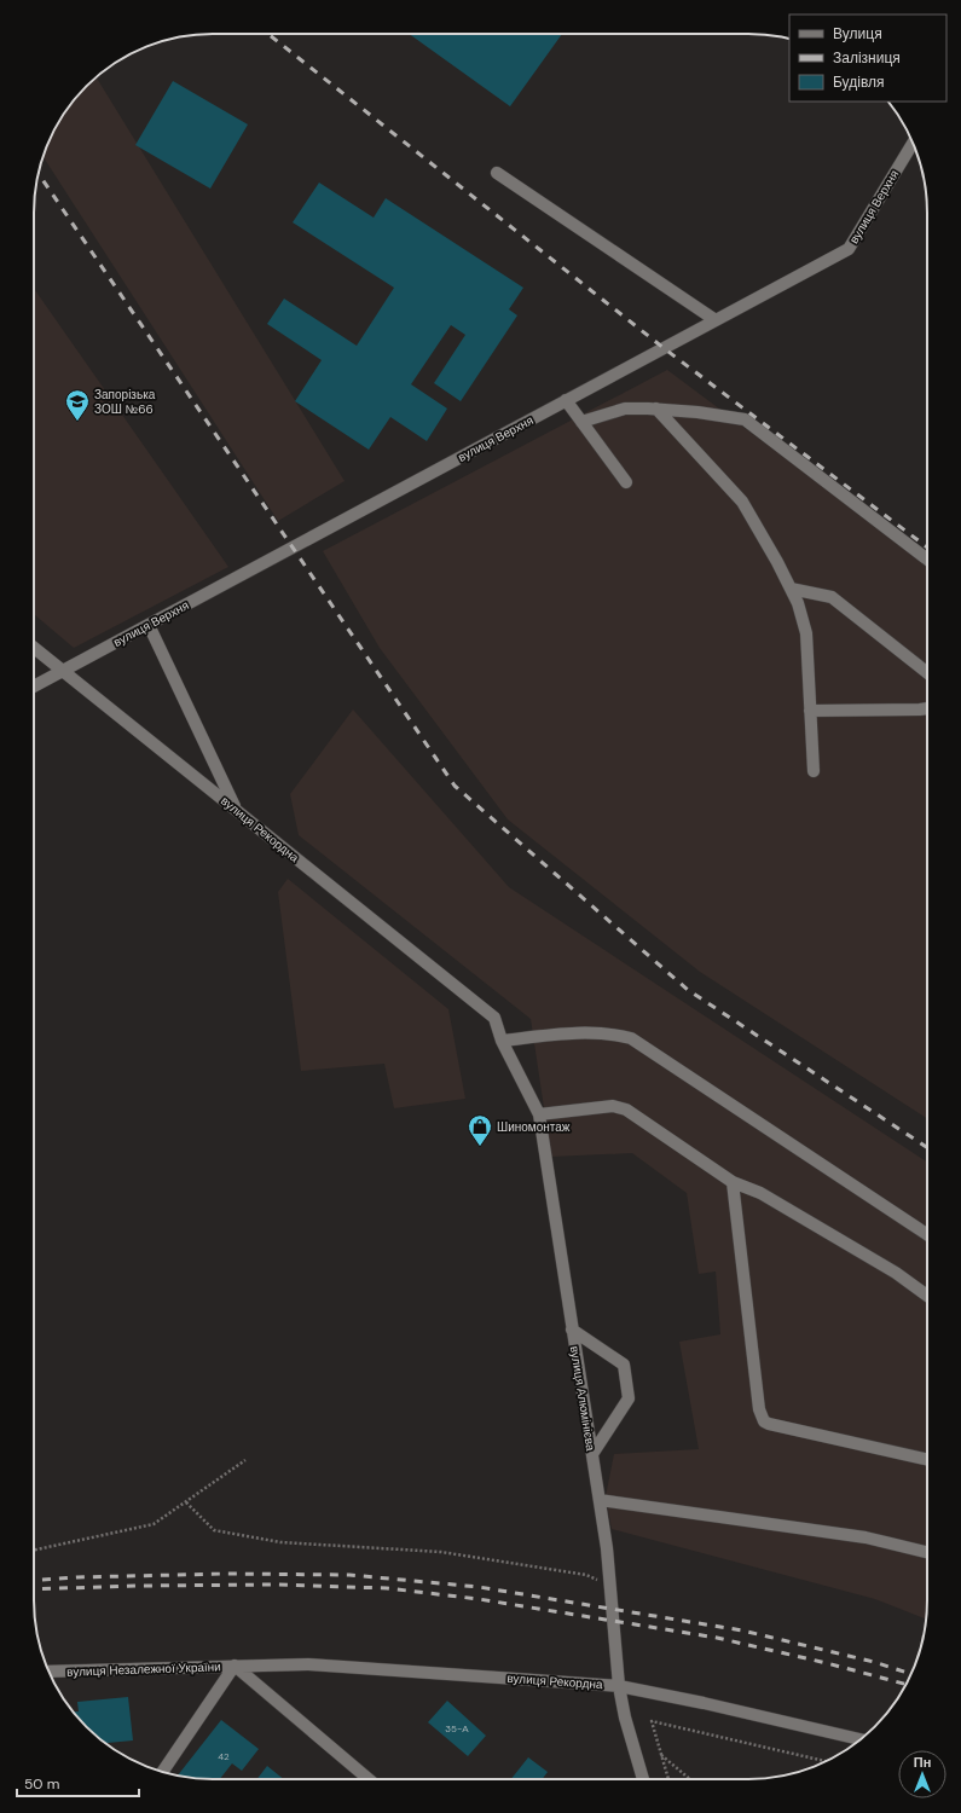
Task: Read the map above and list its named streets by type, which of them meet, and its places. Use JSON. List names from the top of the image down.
{
  "streets": {
    "street": [
      "вулиця Верхня",
      "вулиця Рекордна",
      "вулиця Алюмінієва",
      "вулиця Незалежної України"
    ]
  },
  "crossings": [
    ["вулиця Верхня", "вулиця Рекордна"],
    ["вулиця Рекордна", "вулиця Алюмінієва"],
    ["вулиця Рекордна", "вулиця Незалежної України"]
  ],
  "places": {
    "school or university": ["Запорізька ЗОШ №66"],
    "shop": ["Шиномонтаж"]
  },
  "house_numbers": ["35-А", "42"],
  "legend": ["Вулиця", "Залізниця", "Будівля"],
  "scale_bar": "50 m",
  "north": "top"
}
